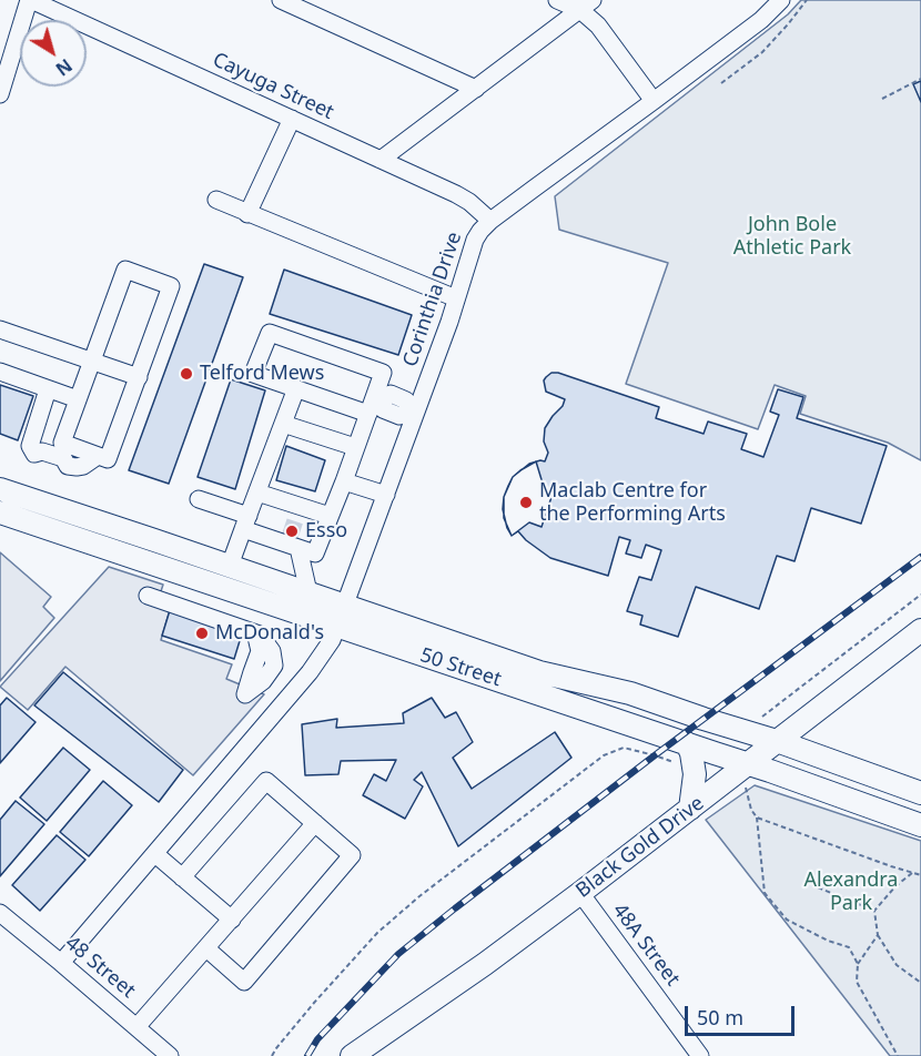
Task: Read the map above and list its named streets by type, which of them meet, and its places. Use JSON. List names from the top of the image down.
{
  "streets": {
    "main road": ["50 Street", "Black Gold Drive"],
    "street": [
      "Cayuga Street",
      "Corinthia Drive",
      "48A Street",
      "48 Street"
    ]
  },
  "crossings": [
    ["Cayuga Street", "Corinthia Drive"],
    ["Corinthia Drive", "50 Street"],
    ["Corinthia Drive", "48 Street"],
    ["50 Street", "Black Gold Drive"],
    ["Black Gold Drive", "48A Street"]
  ],
  "parks": ["John Bole Athletic Park", "Alexandra Park"],
  "places": [
    "Telford Mews",
    "Maclab Centre for the Performing Arts",
    "Esso",
    "McDonald's"
  ],
  "scale_bar": "50 m",
  "north": "bottom right"
}
